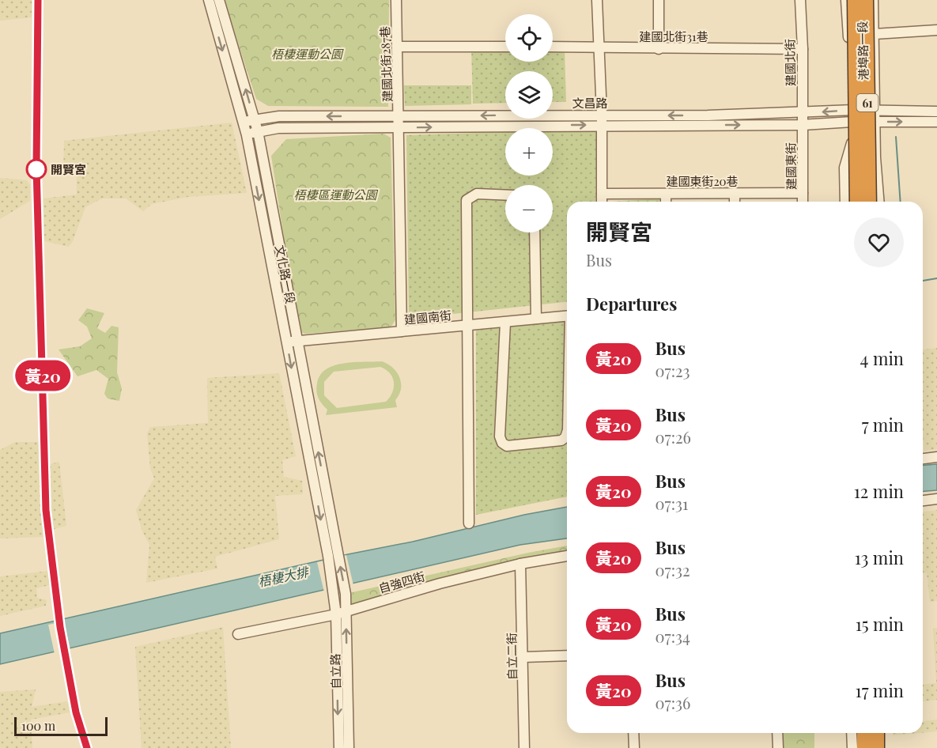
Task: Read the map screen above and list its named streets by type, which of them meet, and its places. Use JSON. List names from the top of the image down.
{
  "streets": {
    "highway": ["61"],
    "street": [
      "建國北街31巷",
      "港埠路一段",
      "建國北街",
      "建國北街287巷",
      "文昌路",
      "建國東街",
      "建國東街20巷",
      "文化路一段",
      "建國南街",
      "自強四街",
      "自立二街",
      "自立路"
    ]
  },
  "crossings": [
    ["建國北街31巷", "建國北街"],
    ["港埠路一段", "文昌路"],
    ["建國北街", "文昌路"],
    ["建國北街", "建國東街"],
    ["建國北街287巷", "文昌路"],
    ["建國北街287巷", "建國南街"],
    ["文昌路", "建國東街"],
    ["文昌路", "文化路一段"],
    ["建國東街", "建國東街20巷"],
    ["文化路一段", "建國南街"],
    ["文化路一段", "自立路"],
    ["自強四街", "自立二街"],
    ["自強四街", "自立路"]
  ],
  "water": ["梧棲大排"],
  "parks": ["梧棲運動公園", "梧棲區運動公園"],
  "places": ["開賢宮"],
  "lines": ["bus line 黃20"],
  "scale_bar": "100 m",
  "page": {
    "on_map": "黃20",
    "map_buttons": ["+", "−"],
    "heading": [
      ["開賢宮", "Bus"],
      "Departures"
    ],
    "list": [
      {
        "mark": "黃20",
        "name": "Bus",
        "note": "07:23",
        "value": "4 min"
      },
      {
        "mark": "黃20",
        "name": "Bus",
        "note": "07:26",
        "value": "7 min"
      },
      {
        "mark": "黃20",
        "name": "Bus",
        "note": "07:31",
        "value": "12 min"
      },
      {
        "mark": "黃20",
        "name": "Bus",
        "note": "07:32",
        "value": "13 min"
      },
      {
        "mark": "黃20",
        "name": "Bus",
        "note": "07:34",
        "value": "15 min"
      },
      {
        "mark": "黃20",
        "name": "Bus",
        "note": "07:36",
        "value": "17 min"
      }
    ],
    "scale": "100 m"
  }
}
